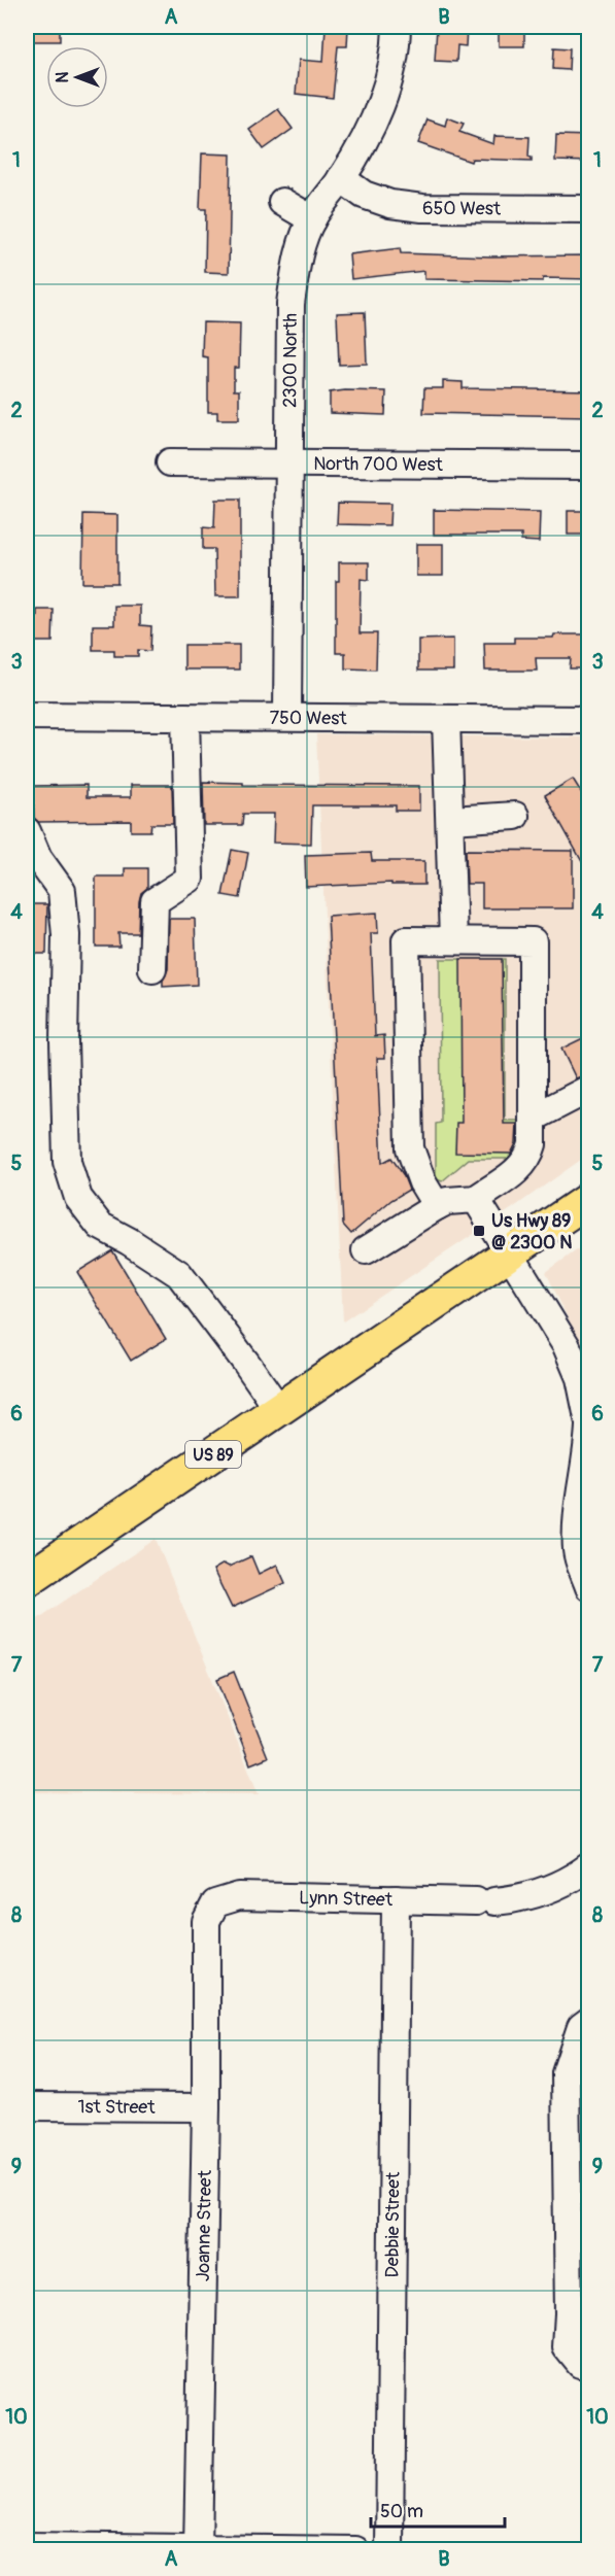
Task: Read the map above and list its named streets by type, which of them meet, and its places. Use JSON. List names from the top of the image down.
{
  "streets": {
    "main road": ["US 89"],
    "street": [
      "650 West",
      "2300 North",
      "North 700 West",
      "750 West",
      "Lynn Street",
      "1st Street",
      "Debbie Street",
      "Joanne Street"
    ]
  },
  "crossings": [
    ["650 West", "2300 North"],
    ["2300 North", "North 700 West"],
    ["2300 North", "750 West"],
    ["Lynn Street", "Debbie Street"],
    ["Lynn Street", "Joanne Street"],
    ["1st Street", "Joanne Street"]
  ],
  "places": {
    "transit": ["Us Hwy 89 @ 2300 N"]
  },
  "scale_bar": "50 m",
  "north": "left",
  "grid": {
    "columns": ["A", "B"],
    "rows": [
      "1",
      "2",
      "3",
      "4",
      "5",
      "6",
      "7",
      "8",
      "9",
      "10"
    ]
  }
}
